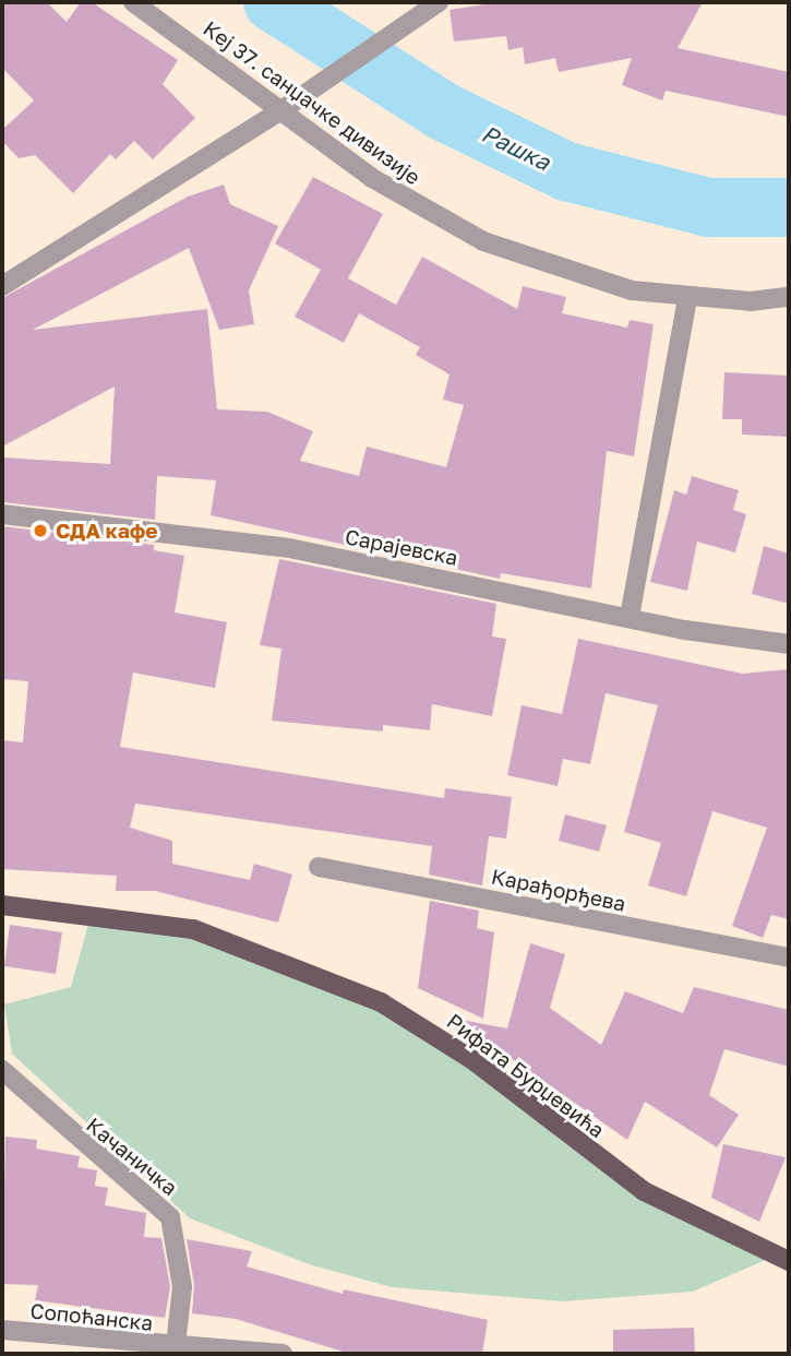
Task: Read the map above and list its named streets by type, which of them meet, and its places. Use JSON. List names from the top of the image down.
{
  "streets": {
    "main road": ["Рифата Бурџевића"],
    "street": [
      "Кеј 37. санџачке дивизије",
      "Сарајевска",
      "Карађорђева",
      "Качаничка",
      "Сопоћанска"
    ]
  },
  "crossings": [
    ["Качаничка", "Сопоћанска"]
  ],
  "water": ["Рашка"],
  "places": ["СДА кафе"]
}
